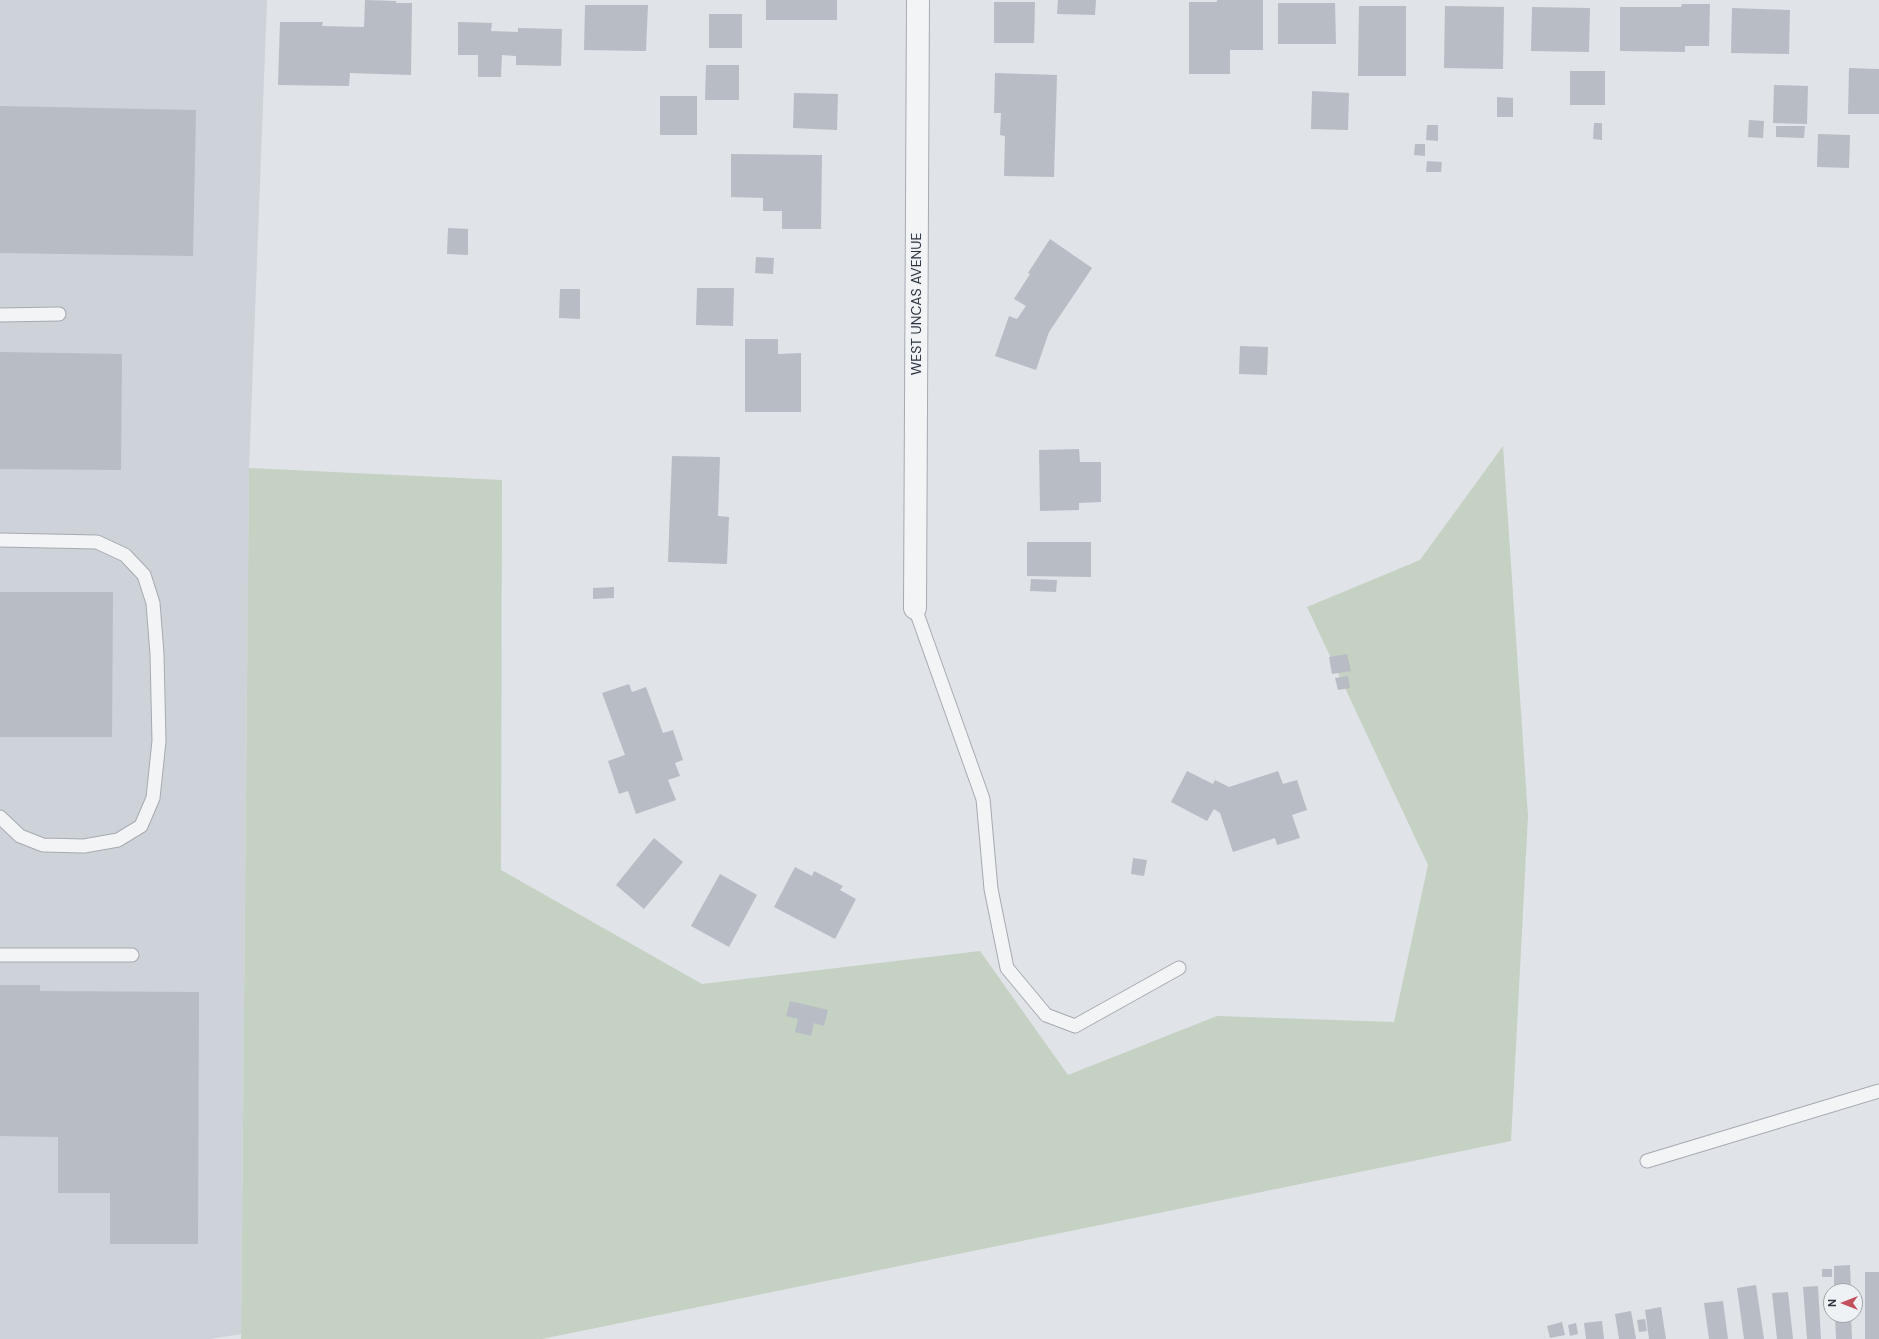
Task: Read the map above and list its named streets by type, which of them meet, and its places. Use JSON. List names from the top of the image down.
{
  "streets": {
    "street": ["WEST UNCAS AVENUE"]
  },
  "north": "left"
}
